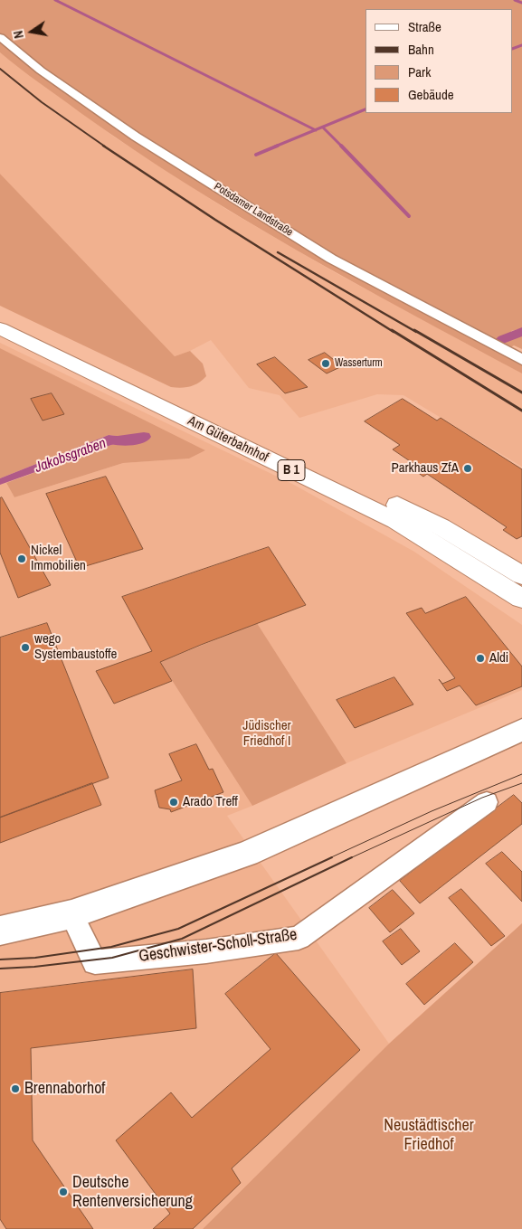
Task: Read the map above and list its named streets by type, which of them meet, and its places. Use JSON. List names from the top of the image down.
{
  "streets": {
    "main road": ["Am Güterbahnhof", "B 1"],
    "street": ["Potsdamer Landstraße", "Geschwister-Scholl-Straße"]
  },
  "water": ["Jakobsgraben"],
  "parks": ["Jüdischer Friedhof I", "Neustädtischer Friedhof"],
  "places": [
    "Wasserturm",
    "Parkhaus ZfA",
    "Nickel Immobilien",
    "wego Systembaustoffe",
    "Aldi",
    "Arado Treff",
    "Brennaborhof",
    "Deutsche Rentenversicherung"
  ],
  "legend": [
    "Straße",
    "Bahn",
    "Park",
    "Gebäude"
  ],
  "north": "left"
}
